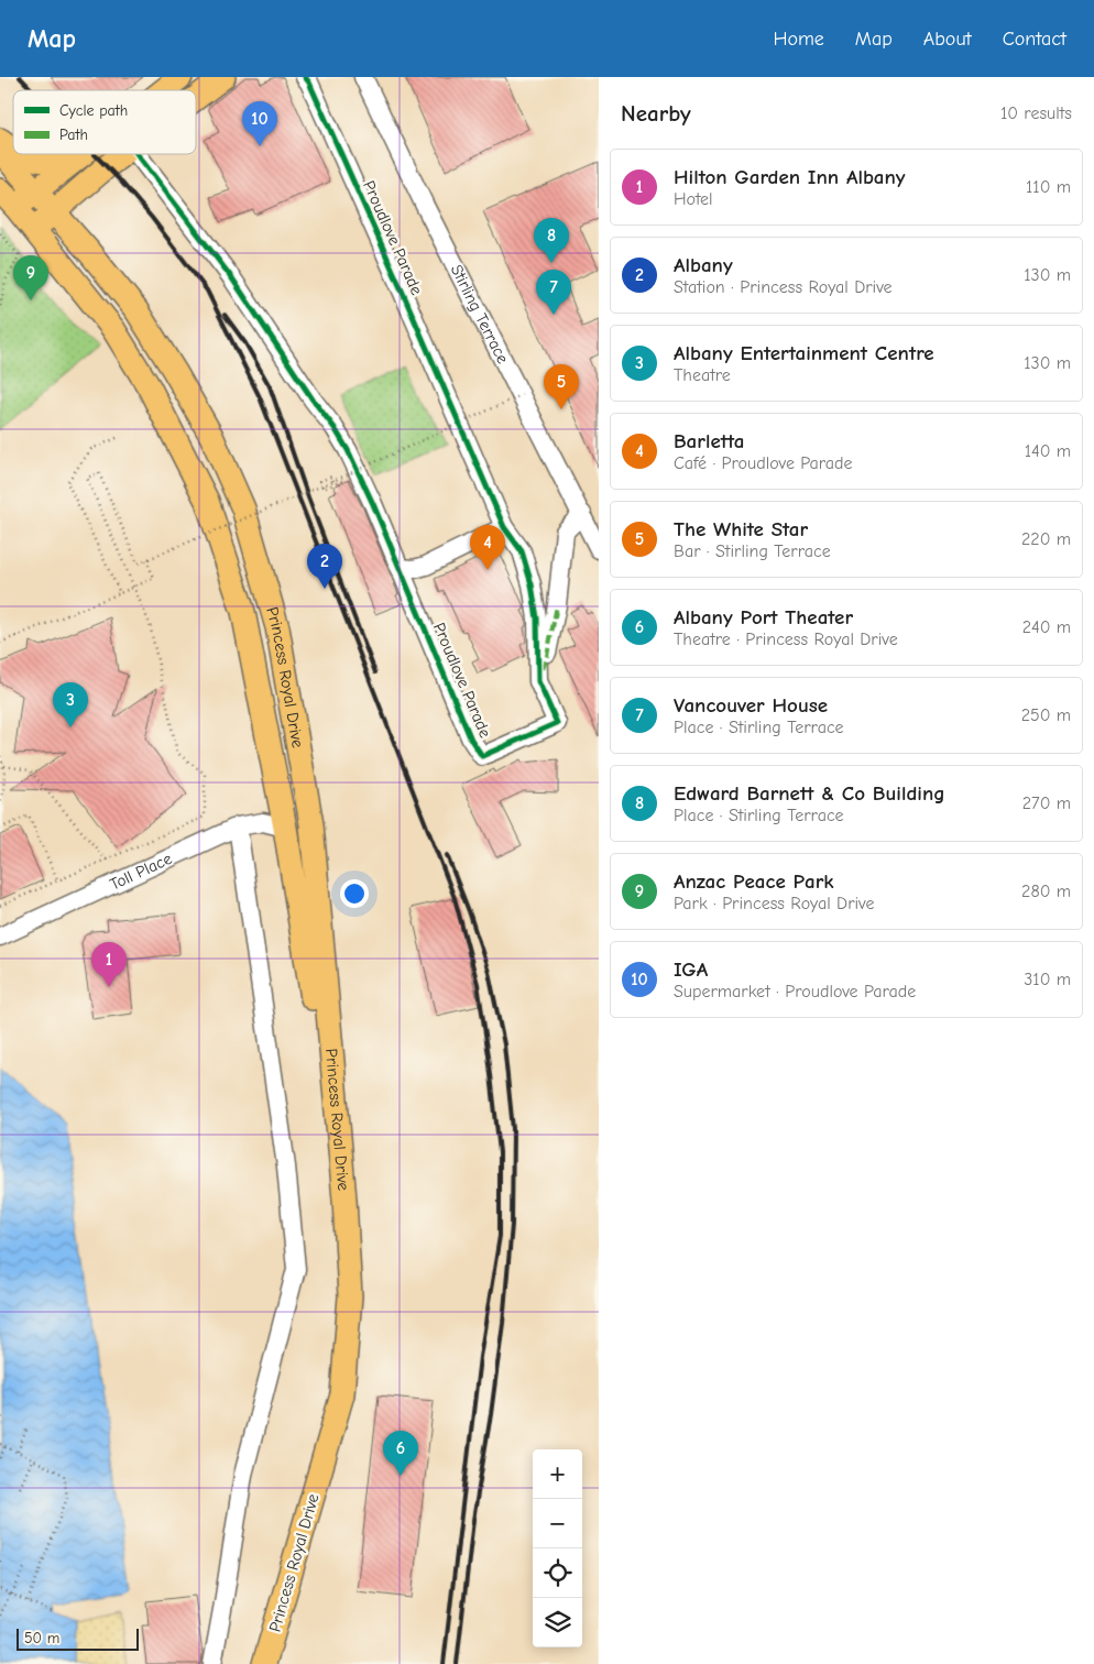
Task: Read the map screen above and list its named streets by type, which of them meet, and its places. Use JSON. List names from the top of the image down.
{
  "streets": {
    "main road": ["Princess Royal Drive"],
    "street": ["Proudlove Parade", "Stirling Terrace", "Toll Place"]
  },
  "crossings": [
    ["Princess Royal Drive", "Toll Place"]
  ],
  "legend": ["Cycle path", "Path"],
  "scale_bar": "50 m",
  "page": {
    "header": "Map",
    "nav": [
      "Home",
      "Map",
      "About",
      "Contact"
    ],
    "heading": ["Nearby", "10 results"],
    "pins": [
      "10",
      "8",
      "9",
      "7",
      "5",
      "4",
      "2",
      "3",
      "1",
      "6"
    ],
    "list": [
      {
        "mark": "1",
        "name": "Hilton Garden Inn Albany",
        "note": "Hotel",
        "value": "110 m"
      },
      {
        "mark": "2",
        "name": "Albany",
        "note": "Station · Princess Royal Drive",
        "value": "130 m"
      },
      {
        "mark": "3",
        "name": "Albany Entertainment Centre",
        "note": "Theatre",
        "value": "130 m"
      },
      {
        "mark": "4",
        "name": "Barletta",
        "note": "Café · Proudlove Parade",
        "value": "140 m"
      },
      {
        "mark": "5",
        "name": "The White Star",
        "note": "Bar · Stirling Terrace",
        "value": "220 m"
      },
      {
        "mark": "6",
        "name": "Albany Port Theater",
        "note": "Theatre · Princess Royal Drive",
        "value": "240 m"
      },
      {
        "mark": "7",
        "name": "Vancouver House",
        "note": "Place · Stirling Terrace",
        "value": "250 m"
      },
      {
        "mark": "8",
        "name": "Edward Barnett & Co Building",
        "note": "Place · Stirling Terrace",
        "value": "270 m"
      },
      {
        "mark": "9",
        "name": "Anzac Peace Park",
        "note": "Park · Princess Royal Drive",
        "value": "280 m"
      },
      {
        "mark": "10",
        "name": "IGA",
        "note": "Supermarket · Proudlove Parade",
        "value": "310 m"
      }
    ],
    "map_buttons": ["+", "−"],
    "scale": "50 m"
  }
}
